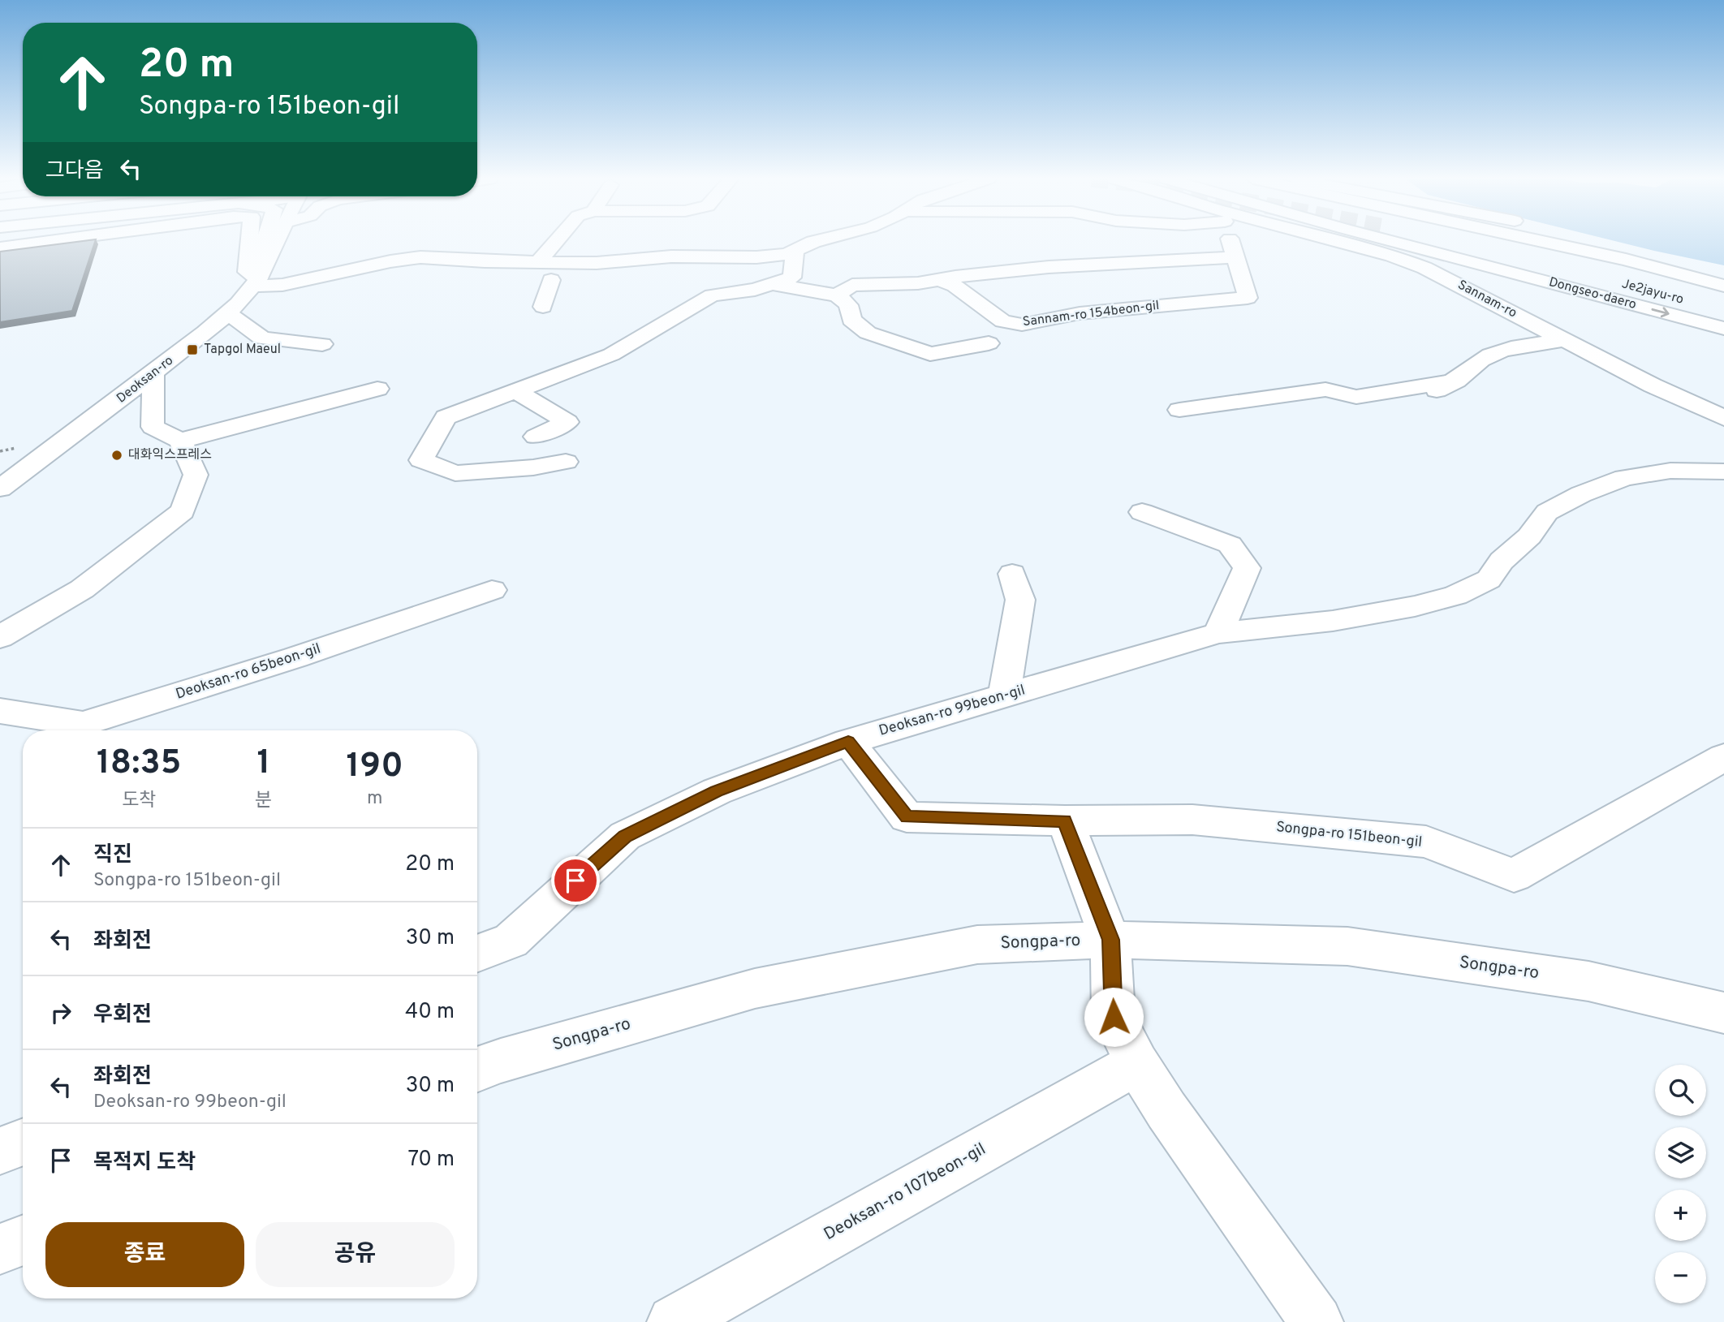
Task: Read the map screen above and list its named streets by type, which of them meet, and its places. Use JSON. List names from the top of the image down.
{
  "streets": {
    "main road": [
      "Je2jayu-ro",
      "Dongseo-daero",
      "Sannam-ro",
      "Sannam-ro 154beon-gil",
      "Deoksan-ro",
      "Deoksan-ro 65beon-gil",
      "Deoksan-ro 99beon-gil",
      "Songpa-ro 151beon-gil",
      "Songpa-ro",
      "Deoksan-ro 107beon-gil"
    ]
  },
  "places": {
    "transit": ["Tapgol Maeul"],
    "other": ["대화익스프레스"]
  },
  "page": {
    "turn": ["20 m", "Songpa-ro 151beon-gil"],
    "then": "그다음",
    "eta": [
      "18:35",
      "도착",
      "1",
      "분",
      "190",
      "m"
    ],
    "list": [
      {
        "name": "직진",
        "note": "Songpa-ro 151beon-gil",
        "value": "20 m"
      },
      {
        "name": "좌회전",
        "value": "30 m"
      },
      {
        "name": "우회전",
        "value": "40 m"
      },
      {
        "name": "좌회전",
        "note": "Deoksan-ro 99beon-gil",
        "value": "30 m"
      },
      {
        "name": "목적지 도착",
        "value": "70 m"
      }
    ],
    "map_buttons": ["+", "−"],
    "buttons": ["종료", "공유"]
  }
}
